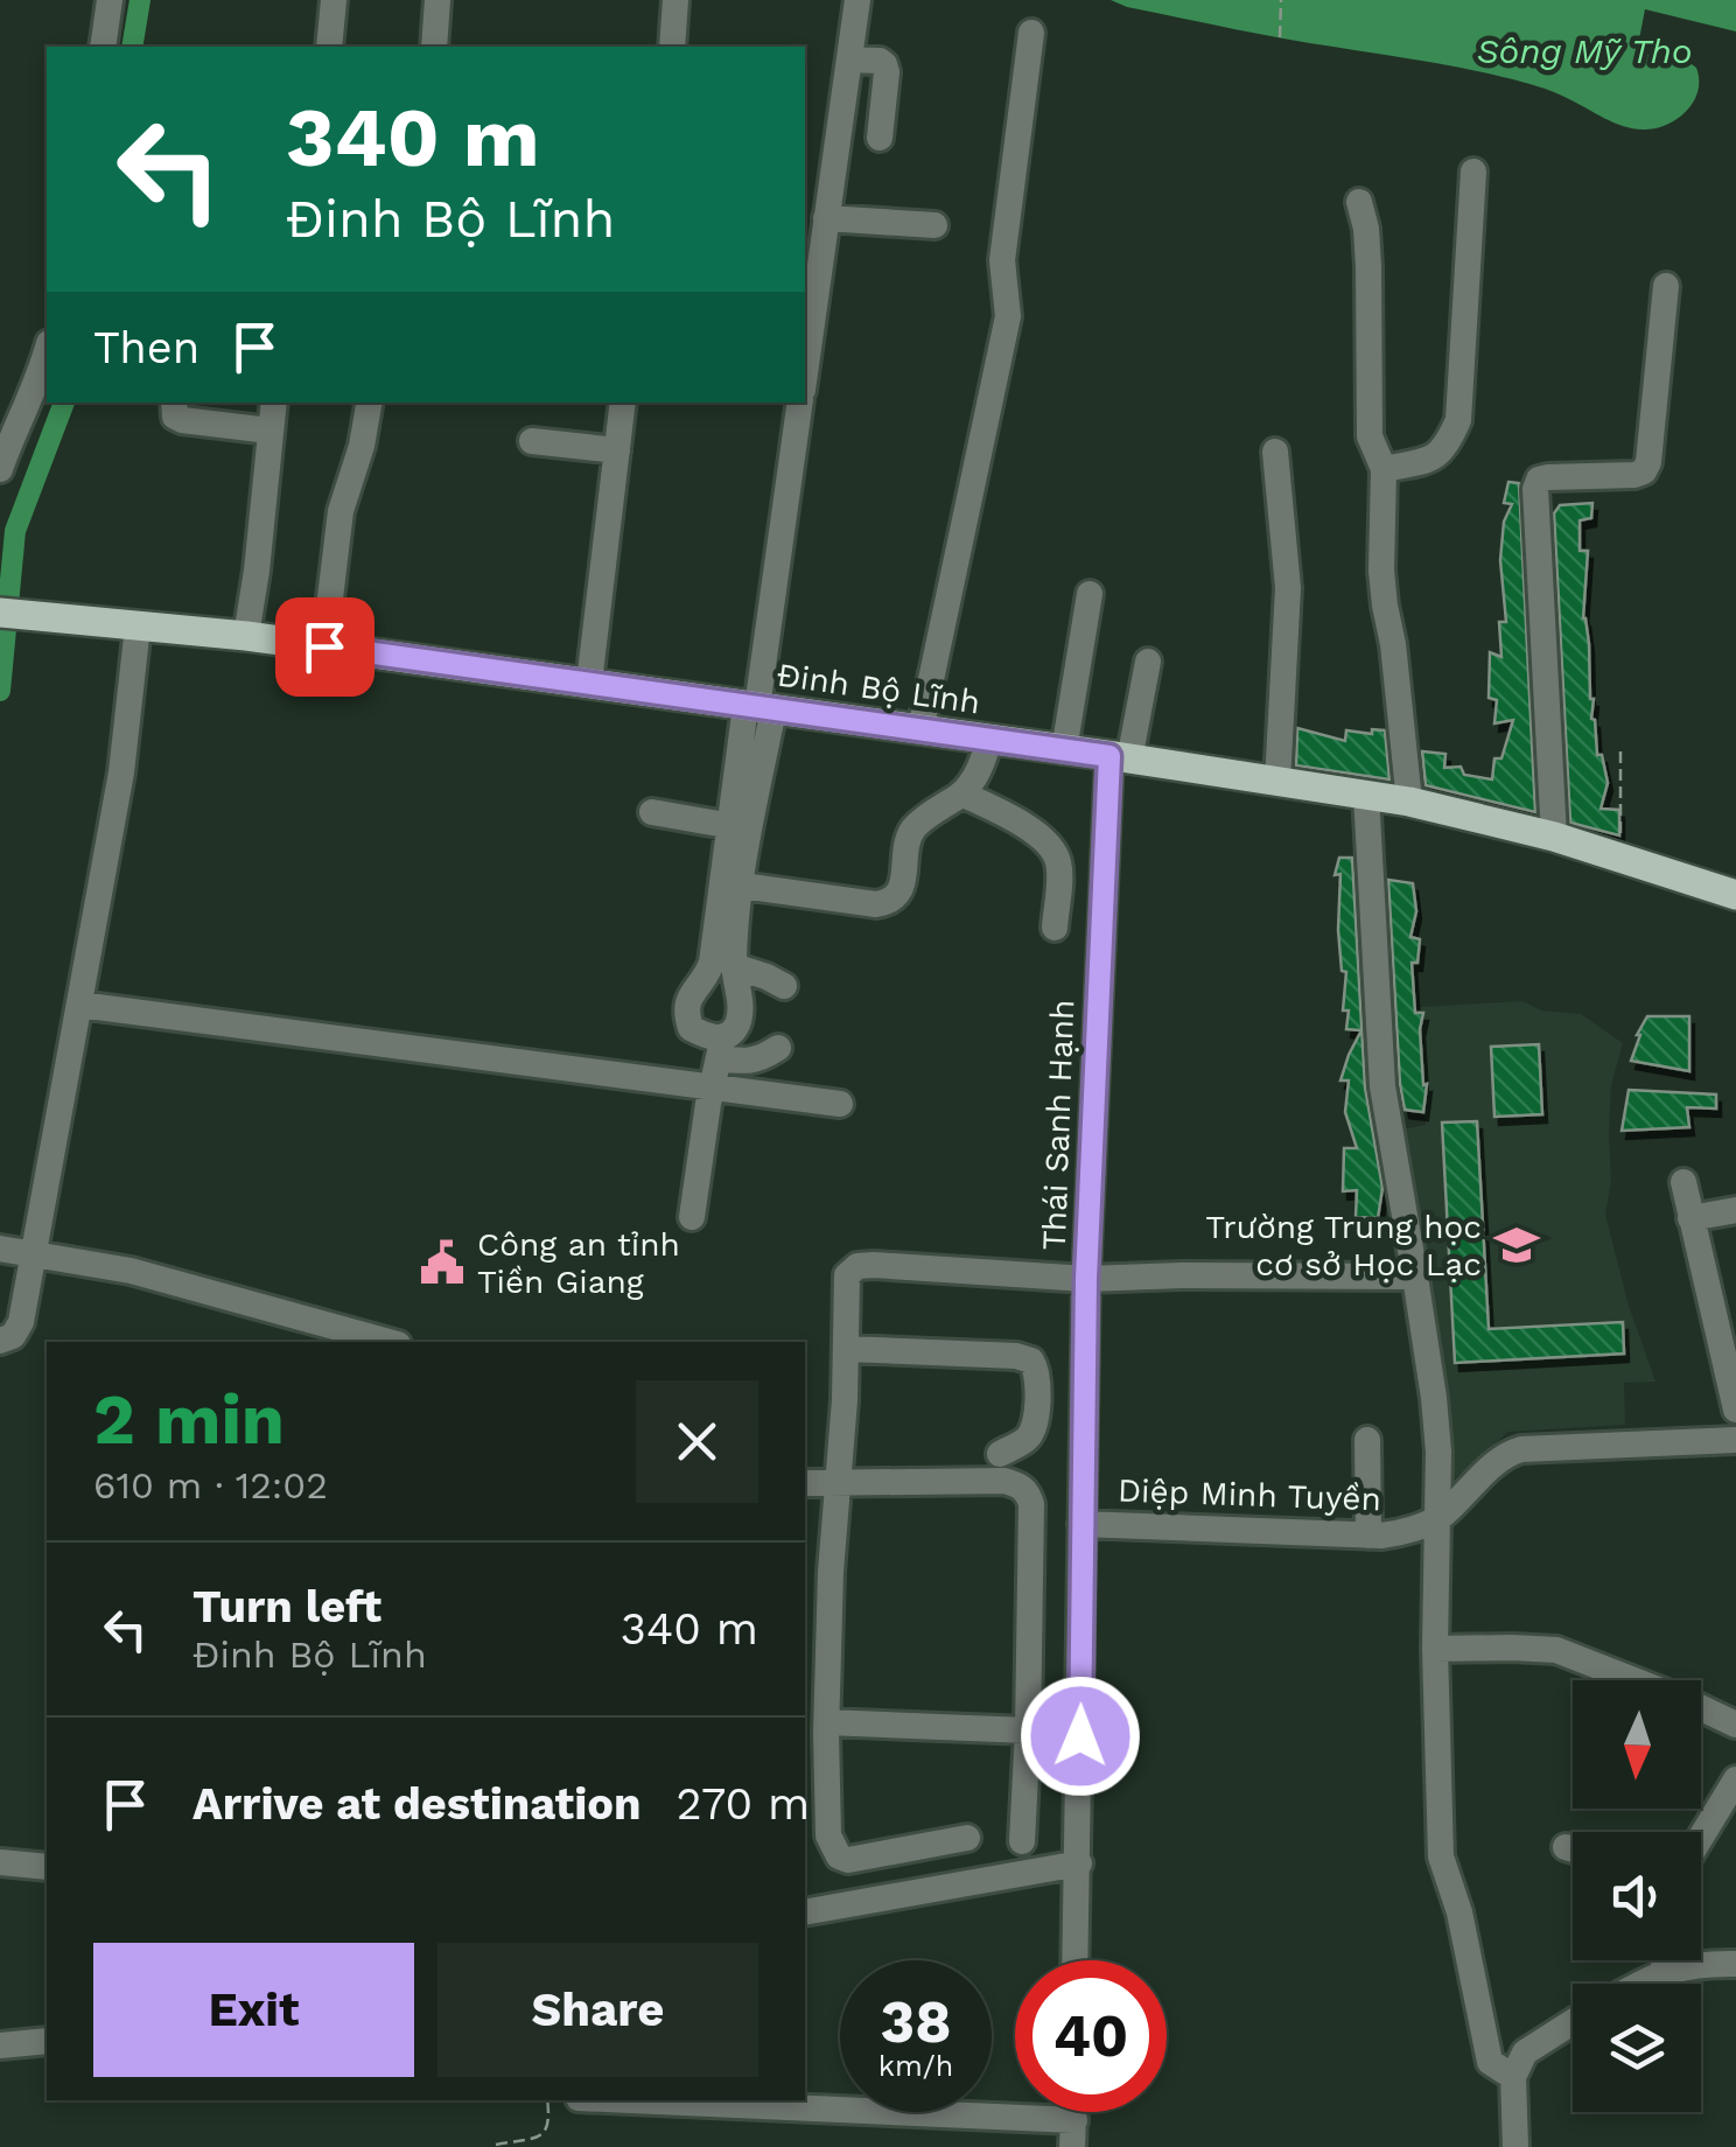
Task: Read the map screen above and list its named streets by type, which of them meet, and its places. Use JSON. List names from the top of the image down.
{
  "streets": {
    "main road": ["Đinh Bộ Lĩnh"],
    "street": ["Thái Sanh Hạnh", "Diệp Minh Tuyền"]
  },
  "crossings": [
    ["Đinh Bộ Lĩnh", "Thái Sanh Hạnh"],
    ["Thái Sanh Hạnh", "Diệp Minh Tuyền"]
  ],
  "water": ["Sông Mỹ Tho"],
  "places": {
    "school or university": ["Trường Trung học cơ sở Học Lạc"],
    "public building": ["Công an tỉnh Tiền Giang"]
  },
  "north": "bottom",
  "page": {
    "turn": ["340 m", "Đinh Bộ Lĩnh"],
    "then": "Then",
    "heading": ["2 min", "610 m · 12:02"],
    "list": [
      {
        "name": "Turn left",
        "note": "Đinh Bộ Lĩnh",
        "value": "340 m"
      },
      {
        "name": "Arrive at destination",
        "value": "270 m"
      }
    ],
    "buttons": ["Exit", "Share"],
    "speed": "38 km/h",
    "limit": "40"
  }
}
